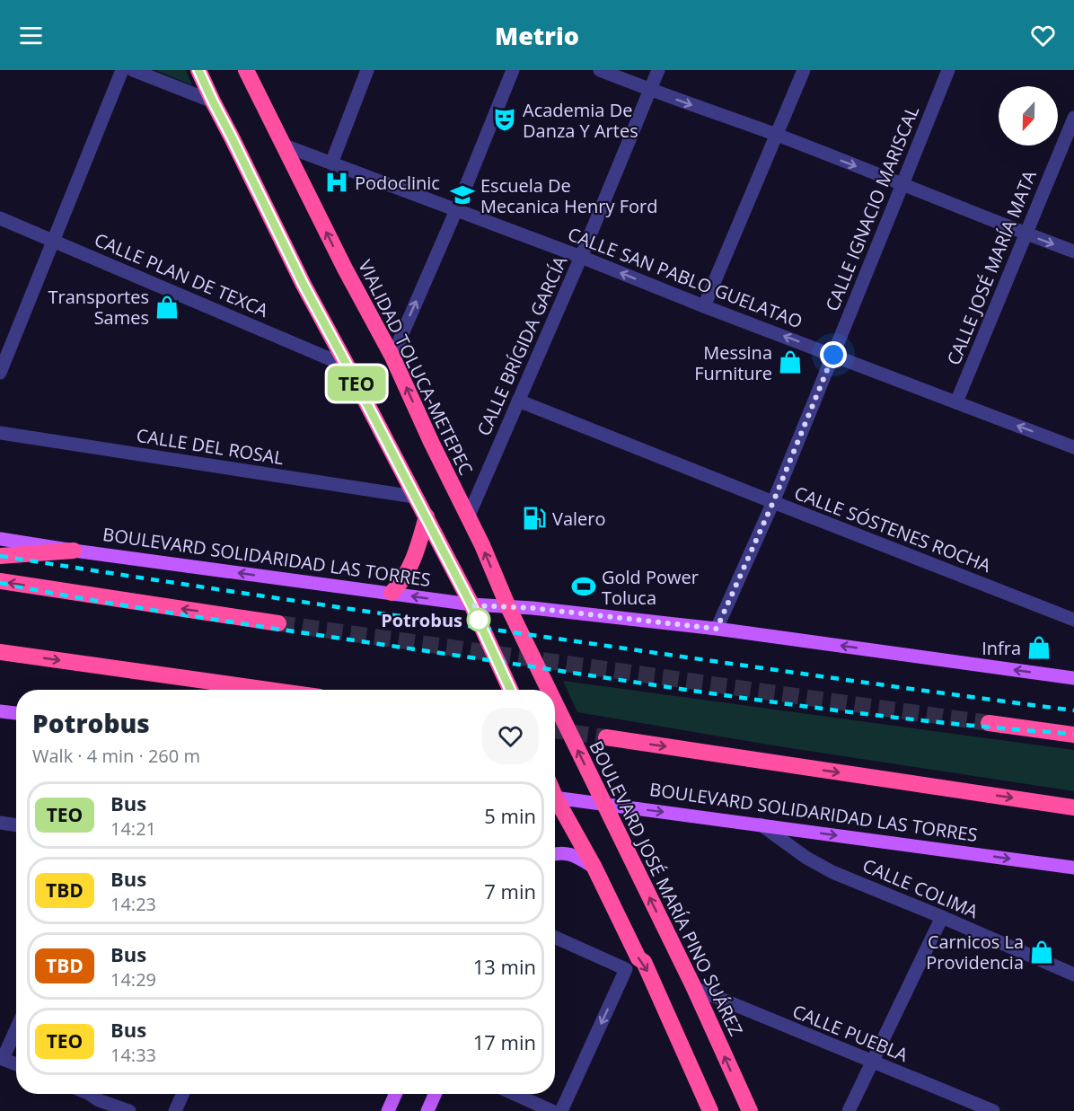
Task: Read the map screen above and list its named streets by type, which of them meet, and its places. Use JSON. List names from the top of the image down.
{
  "streets": {
    "highway": ["VIALIDAD TOLUCA-METEPEC", "BOULEVARD JOSÉ MARÍA PINO SUÁREZ"],
    "main road": ["BOULEVARD SOLIDARIDAD LAS TORRES"],
    "street": [
      "CALLE IGNACIO MARISCAL",
      "CALLE JOSÉ MARÍA MATA",
      "CALLE PLAN DE TEXCA",
      "CALLE SAN PABLO GUELATAO",
      "CALLE BRÍGIDA GARCÍA",
      "CALLE DEL ROSAL",
      "CALLE SÓSTENES ROCHA",
      "CALLE COLIMA",
      "CALLE PUEBLA"
    ]
  },
  "crossings": [
    ["CALLE IGNACIO MARISCAL", "CALLE SAN PABLO GUELATAO"],
    ["CALLE IGNACIO MARISCAL", "CALLE SÓSTENES ROCHA"],
    ["CALLE IGNACIO MARISCAL", "BOULEVARD SOLIDARIDAD LAS TORRES"],
    ["CALLE JOSÉ MARÍA MATA", "CALLE SAN PABLO GUELATAO"],
    ["CALLE SAN PABLO GUELATAO", "CALLE BRÍGIDA GARCÍA"],
    ["CALLE SAN PABLO GUELATAO", "VIALIDAD TOLUCA-METEPEC"],
    ["CALLE BRÍGIDA GARCÍA", "VIALIDAD TOLUCA-METEPEC"],
    ["CALLE BRÍGIDA GARCÍA", "CALLE SÓSTENES ROCHA"],
    ["VIALIDAD TOLUCA-METEPEC", "BOULEVARD SOLIDARIDAD LAS TORRES"],
    ["VIALIDAD TOLUCA-METEPEC", "BOULEVARD JOSÉ MARÍA PINO SUÁREZ"],
    ["BOULEVARD SOLIDARIDAD LAS TORRES", "BOULEVARD JOSÉ MARÍA PINO SUÁREZ"],
    ["BOULEVARD SOLIDARIDAD LAS TORRES", "CALLE COLIMA"],
    ["BOULEVARD JOSÉ MARÍA PINO SUÁREZ", "CALLE PUEBLA"]
  ],
  "one_way": ["CALLE SAN PABLO GUELATAO"],
  "places": {
    "theatre": ["Academia De Danza Y Artes"],
    "hospital": ["Podoclinic"],
    "school or university": ["Escuela De Mecanica Henry Ford"],
    "shop": [
      "Transportes Sames",
      "Messina Furniture",
      "Infra",
      "Carnicos La Providencia"
    ],
    "fuel station": ["Valero"],
    "sports": ["Gold Power Toluca"],
    "other": ["Potrobus"]
  },
  "lines": ["bus line TEO"],
  "north": "bottom",
  "page": {
    "header": "Metrio",
    "on_map": "TEO",
    "heading": ["Potrobus", "Walk · 4 min · 260 m"],
    "list": [
      {
        "mark": "TEO",
        "name": "Bus",
        "note": "14:21",
        "value": "5 min"
      },
      {
        "mark": "TBD",
        "name": "Bus",
        "note": "14:23",
        "value": "7 min"
      },
      {
        "mark": "TBD",
        "name": "Bus",
        "note": "14:29",
        "value": "13 min"
      },
      {
        "mark": "TEO",
        "name": "Bus",
        "note": "14:33",
        "value": "17 min"
      }
    ]
  }
}
